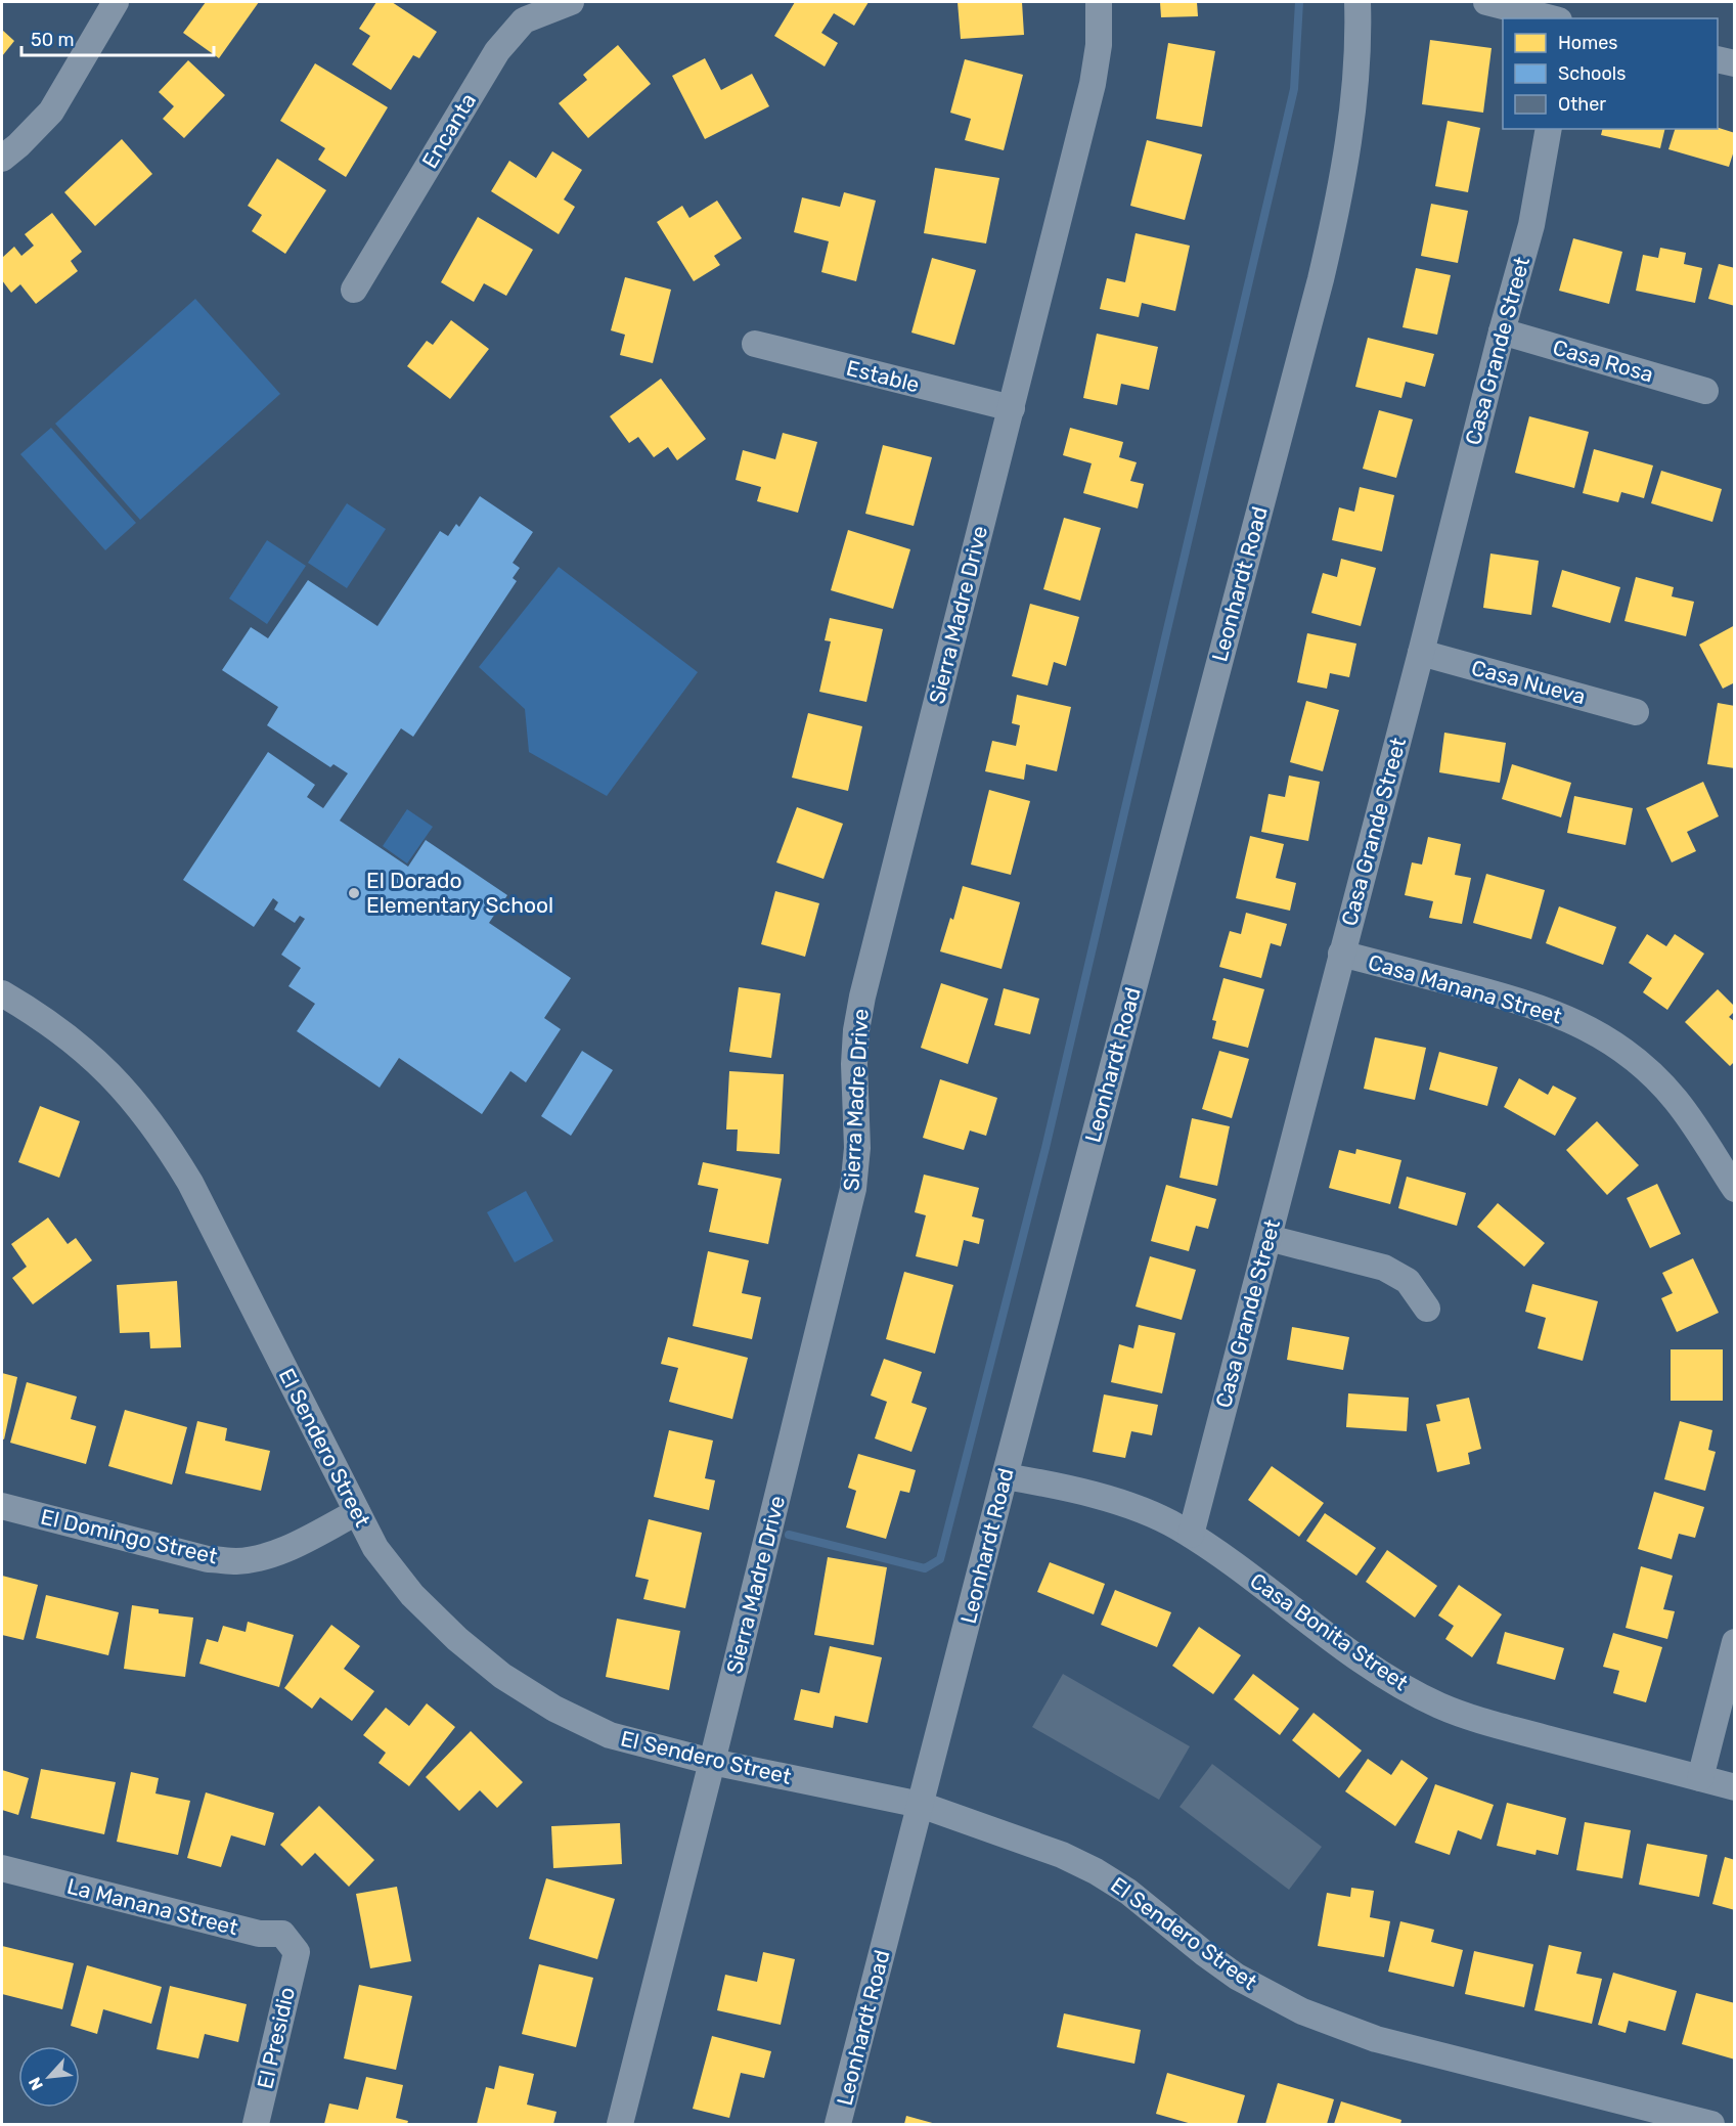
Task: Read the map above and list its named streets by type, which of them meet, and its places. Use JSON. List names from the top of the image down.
{
  "streets": {
    "street": [
      "Encanta",
      "Casa Grande Street",
      "Casa Rosa",
      "Estable",
      "Leonhardt Road",
      "Sierra Madre Drive",
      "Casa Nueva",
      "Casa Manana Street",
      "El Sendero Street",
      "El Domingo Street",
      "Casa Bonita Street",
      "La Manana Street",
      "El Presidio"
    ]
  },
  "crossings": [
    ["Casa Grande Street", "Casa Rosa"],
    ["Casa Grande Street", "Casa Nueva"],
    ["Casa Grande Street", "Casa Manana Street"],
    ["Casa Grande Street", "Casa Bonita Street"],
    ["Estable", "Sierra Madre Drive"],
    ["Leonhardt Road", "El Sendero Street"],
    ["Leonhardt Road", "Casa Bonita Street"],
    ["Sierra Madre Drive", "El Sendero Street"],
    ["El Sendero Street", "El Domingo Street"],
    ["La Manana Street", "El Presidio"]
  ],
  "places": ["El Dorado Elementary School"],
  "legend": ["Homes", "Schools", "Other"],
  "scale_bar": "50 m",
  "north": "bottom left"
}
